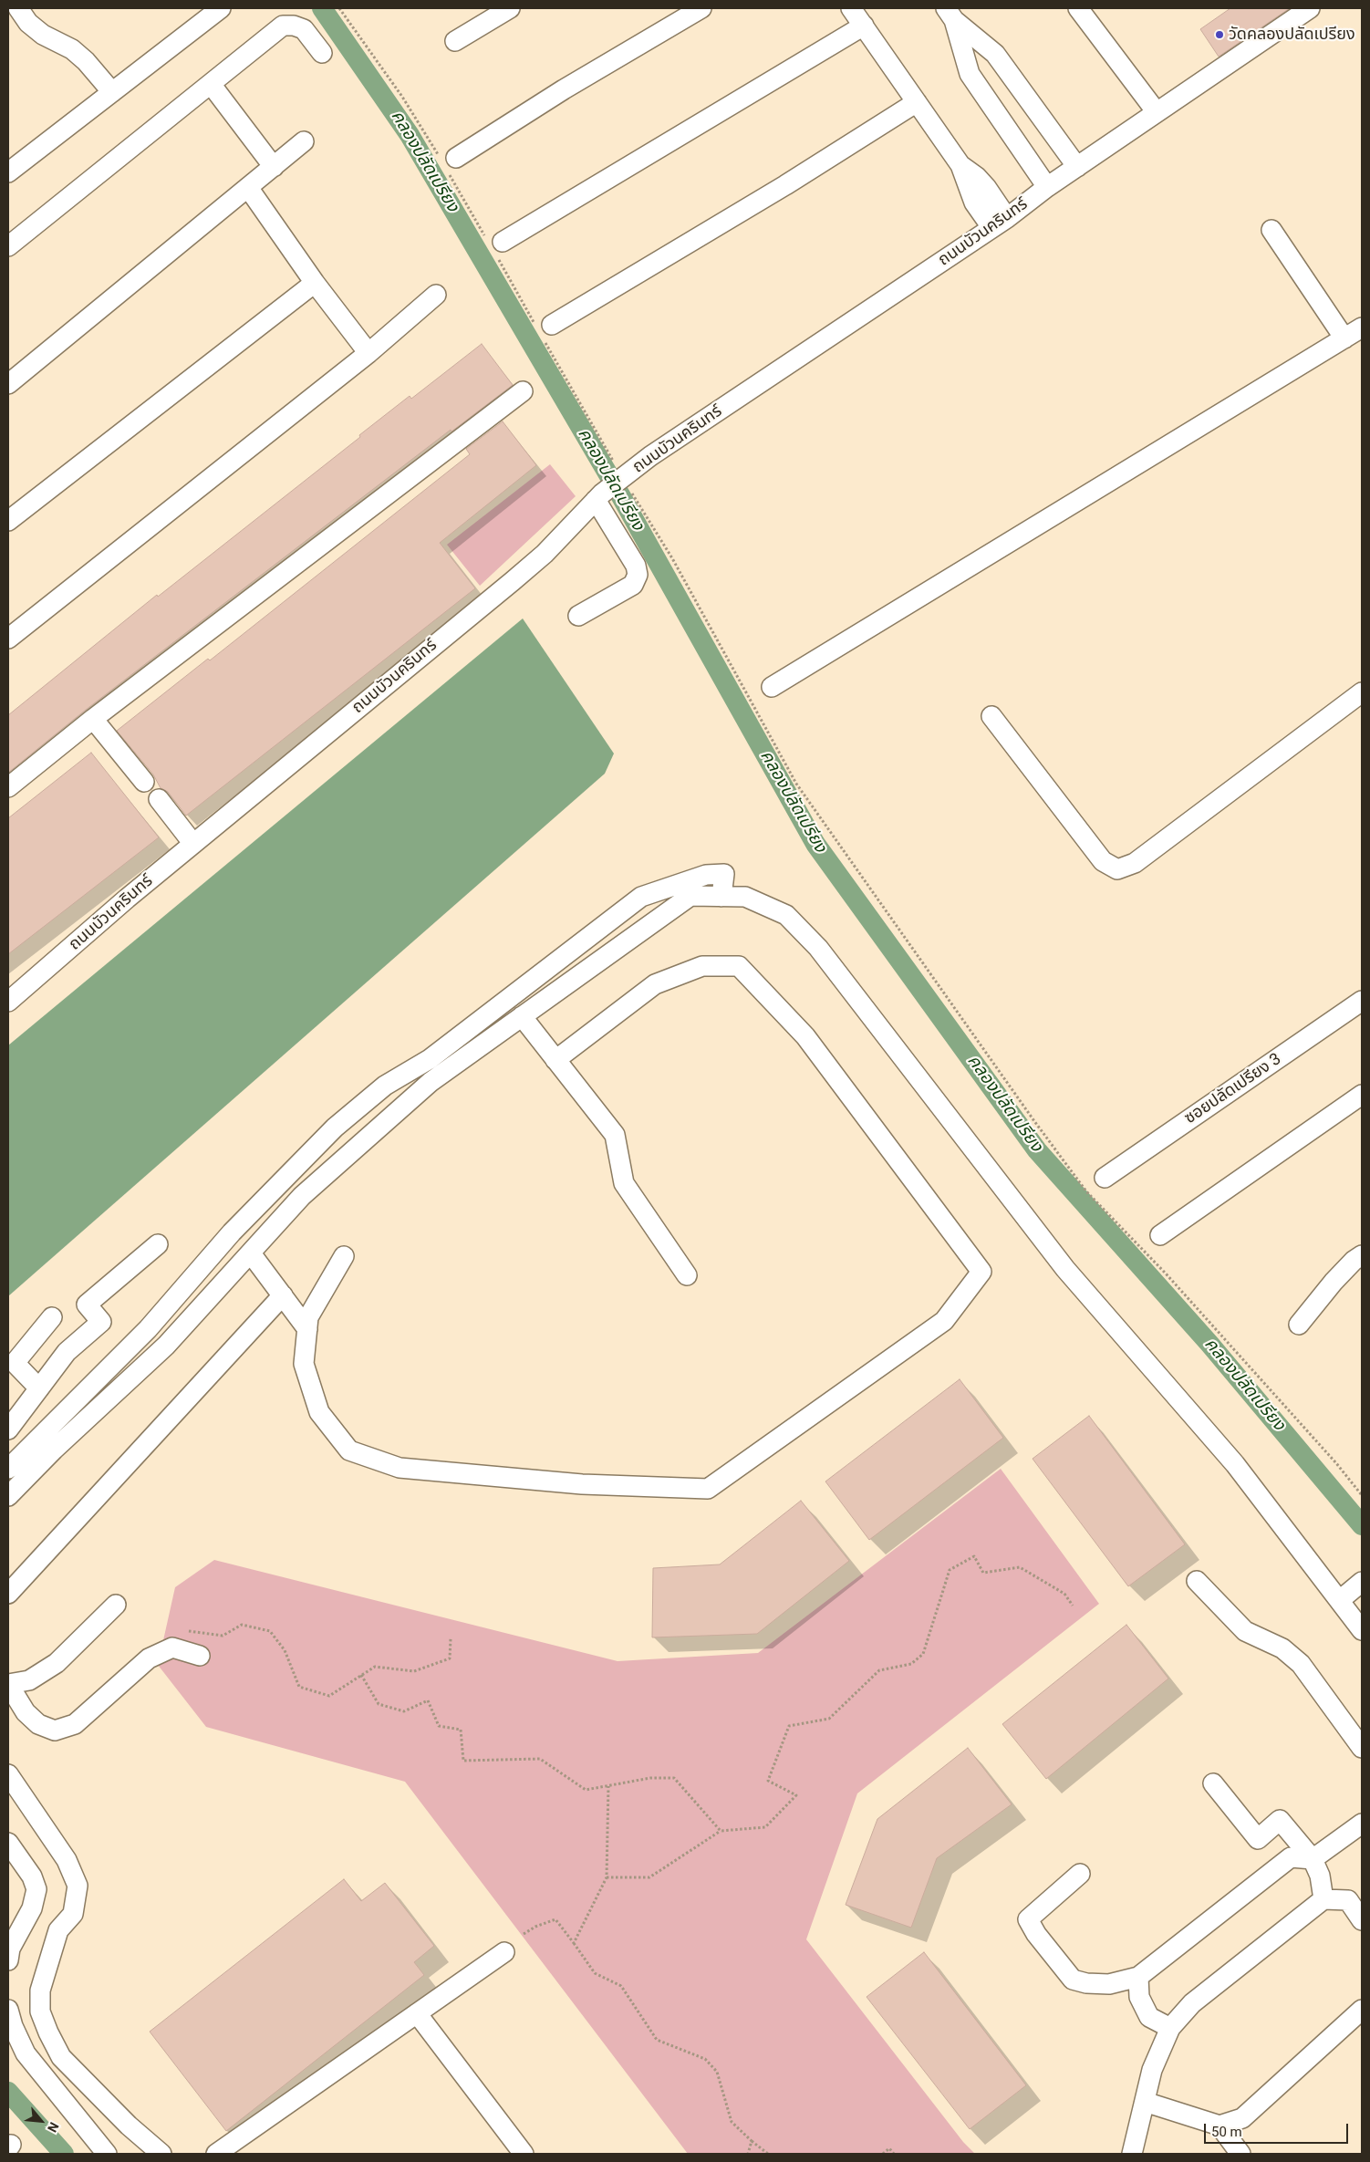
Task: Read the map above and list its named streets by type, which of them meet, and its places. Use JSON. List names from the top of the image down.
{
  "streets": {
    "street": ["ถนนบัวนครินทร์", "ซอยปลัดเปรียง 3"]
  },
  "water": ["คลองปลัดเปรียง"],
  "places": ["วัดคลองปลัดเปรียง"],
  "scale_bar": "50 m",
  "north": "bottom right"
}
